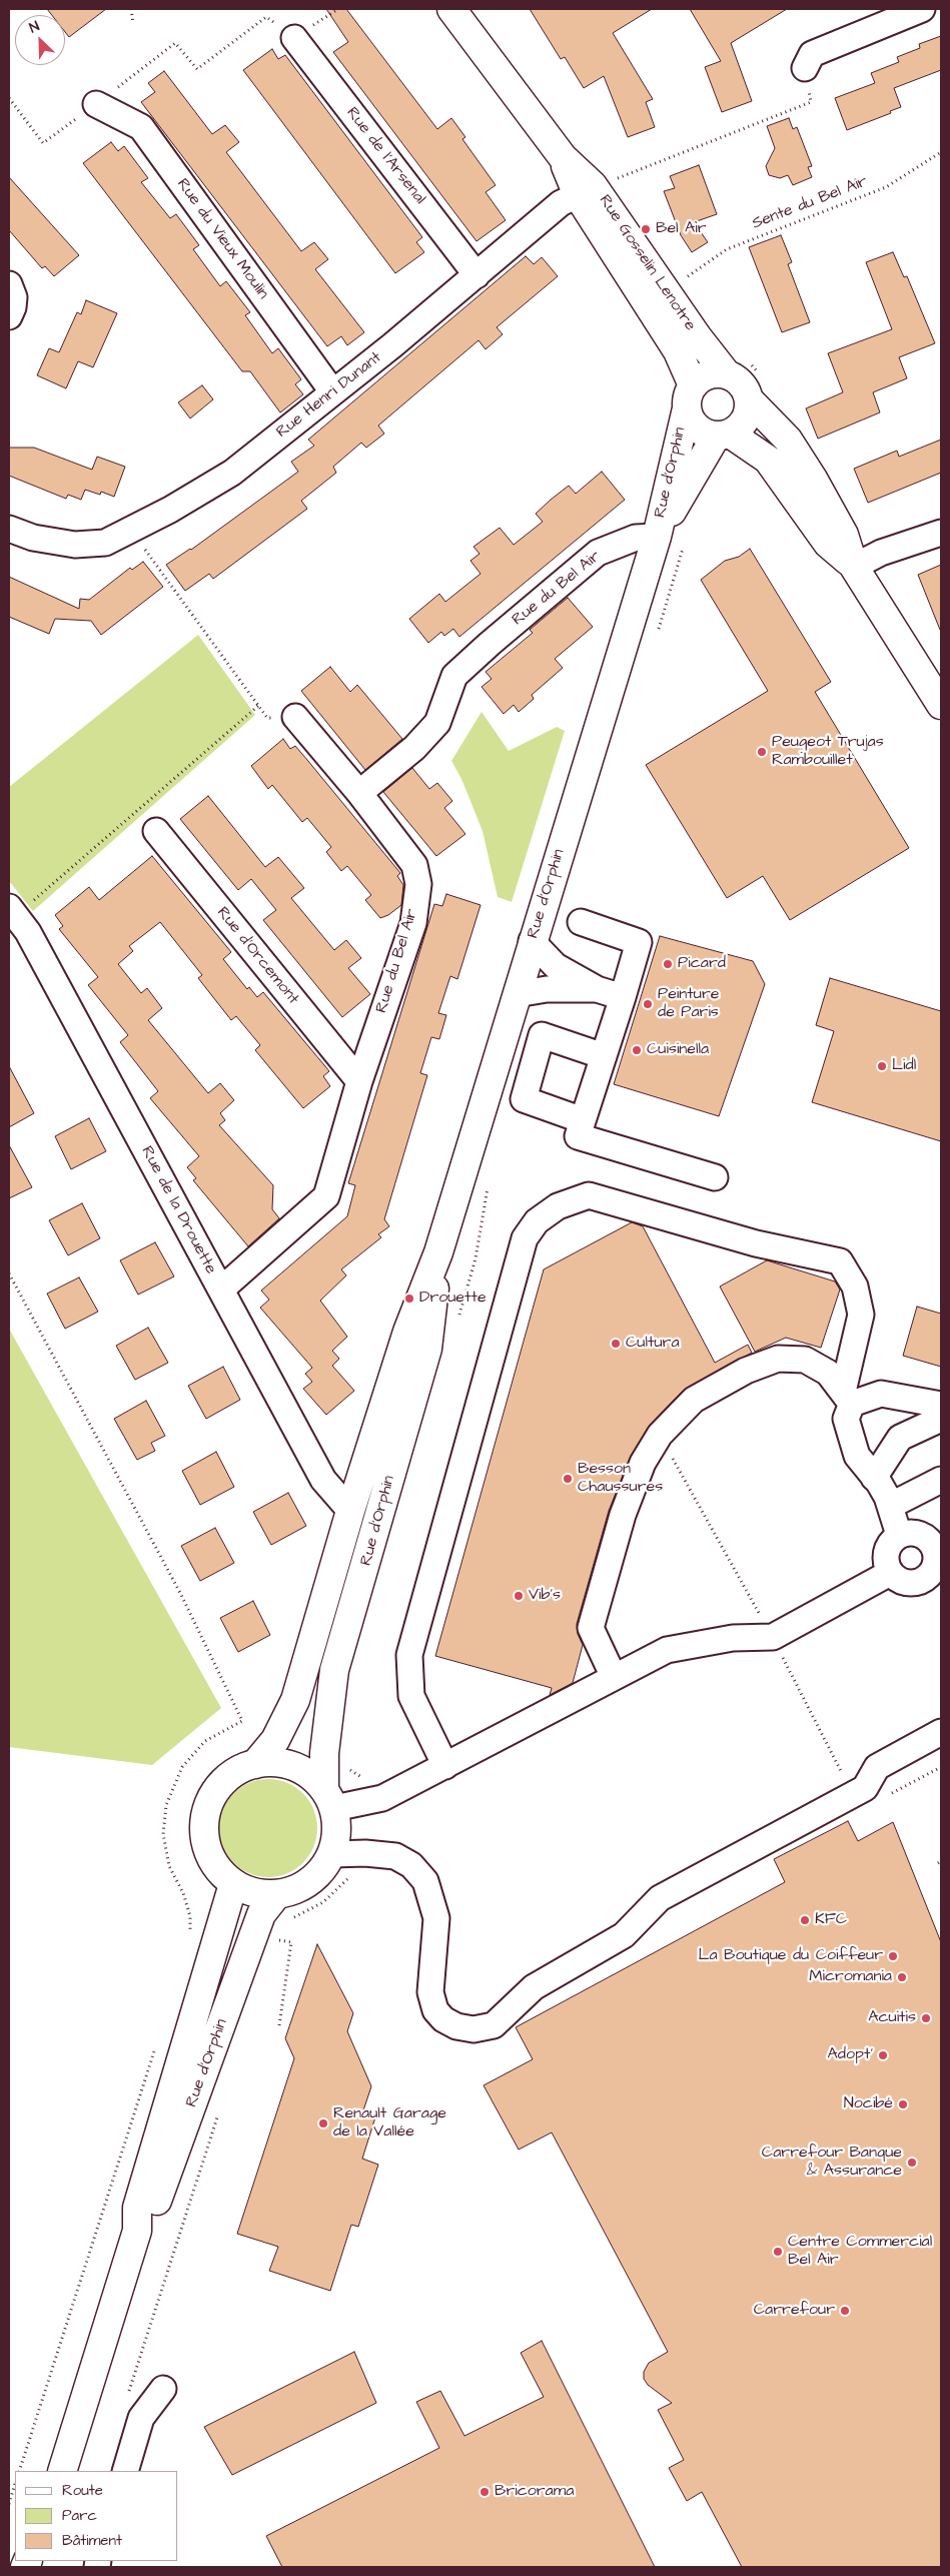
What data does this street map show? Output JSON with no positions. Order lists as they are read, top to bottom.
{
  "streets": {
    "main road": ["Rue Gosselin Lenotre", "Rue d'Orphin"],
    "street": [
      "Rue de l'Arsenal",
      "Rue du Vieux Moulin",
      "Rue Henri Dunant",
      "Rue du Bel Air",
      "Rue d'Orcemont",
      "Rue de la Drouette"
    ],
    "path": ["Sente du Bel Air"]
  },
  "crossings": [
    ["Rue de l'Arsenal", "Rue Henri Dunant"],
    ["Rue du Vieux Moulin", "Rue Henri Dunant"],
    ["Rue Gosselin Lenotre", "Rue Henri Dunant"],
    ["Rue Gosselin Lenotre", "Rue d'Orphin"],
    ["Rue d'Orphin", "Rue du Bel Air"],
    ["Rue d'Orphin", "Rue de la Drouette"],
    ["Rue du Bel Air", "Rue d'Orcemont"],
    ["Rue du Bel Air", "Rue de la Drouette"]
  ],
  "places": [
    "Bel Air",
    "Peugeot Trujas Rambouillet",
    "Picard",
    "Peinture de Paris",
    "Cuisinella",
    "Lidl",
    "Drouette",
    "Cultura",
    "Besson Chaussures",
    "Vib's",
    "KFC",
    "La Boutique du Coiffeur",
    "Micromania",
    "Acuitis",
    "Adopt'",
    "Nocibé",
    "Renault Garage de la Vallée",
    "Carrefour Banque & Assurance",
    "Centre Commercial Bel Air",
    "Carrefour",
    "Bricorama"
  ],
  "legend": ["Route", "Parc", "Bâtiment"],
  "north": "top left"
}
